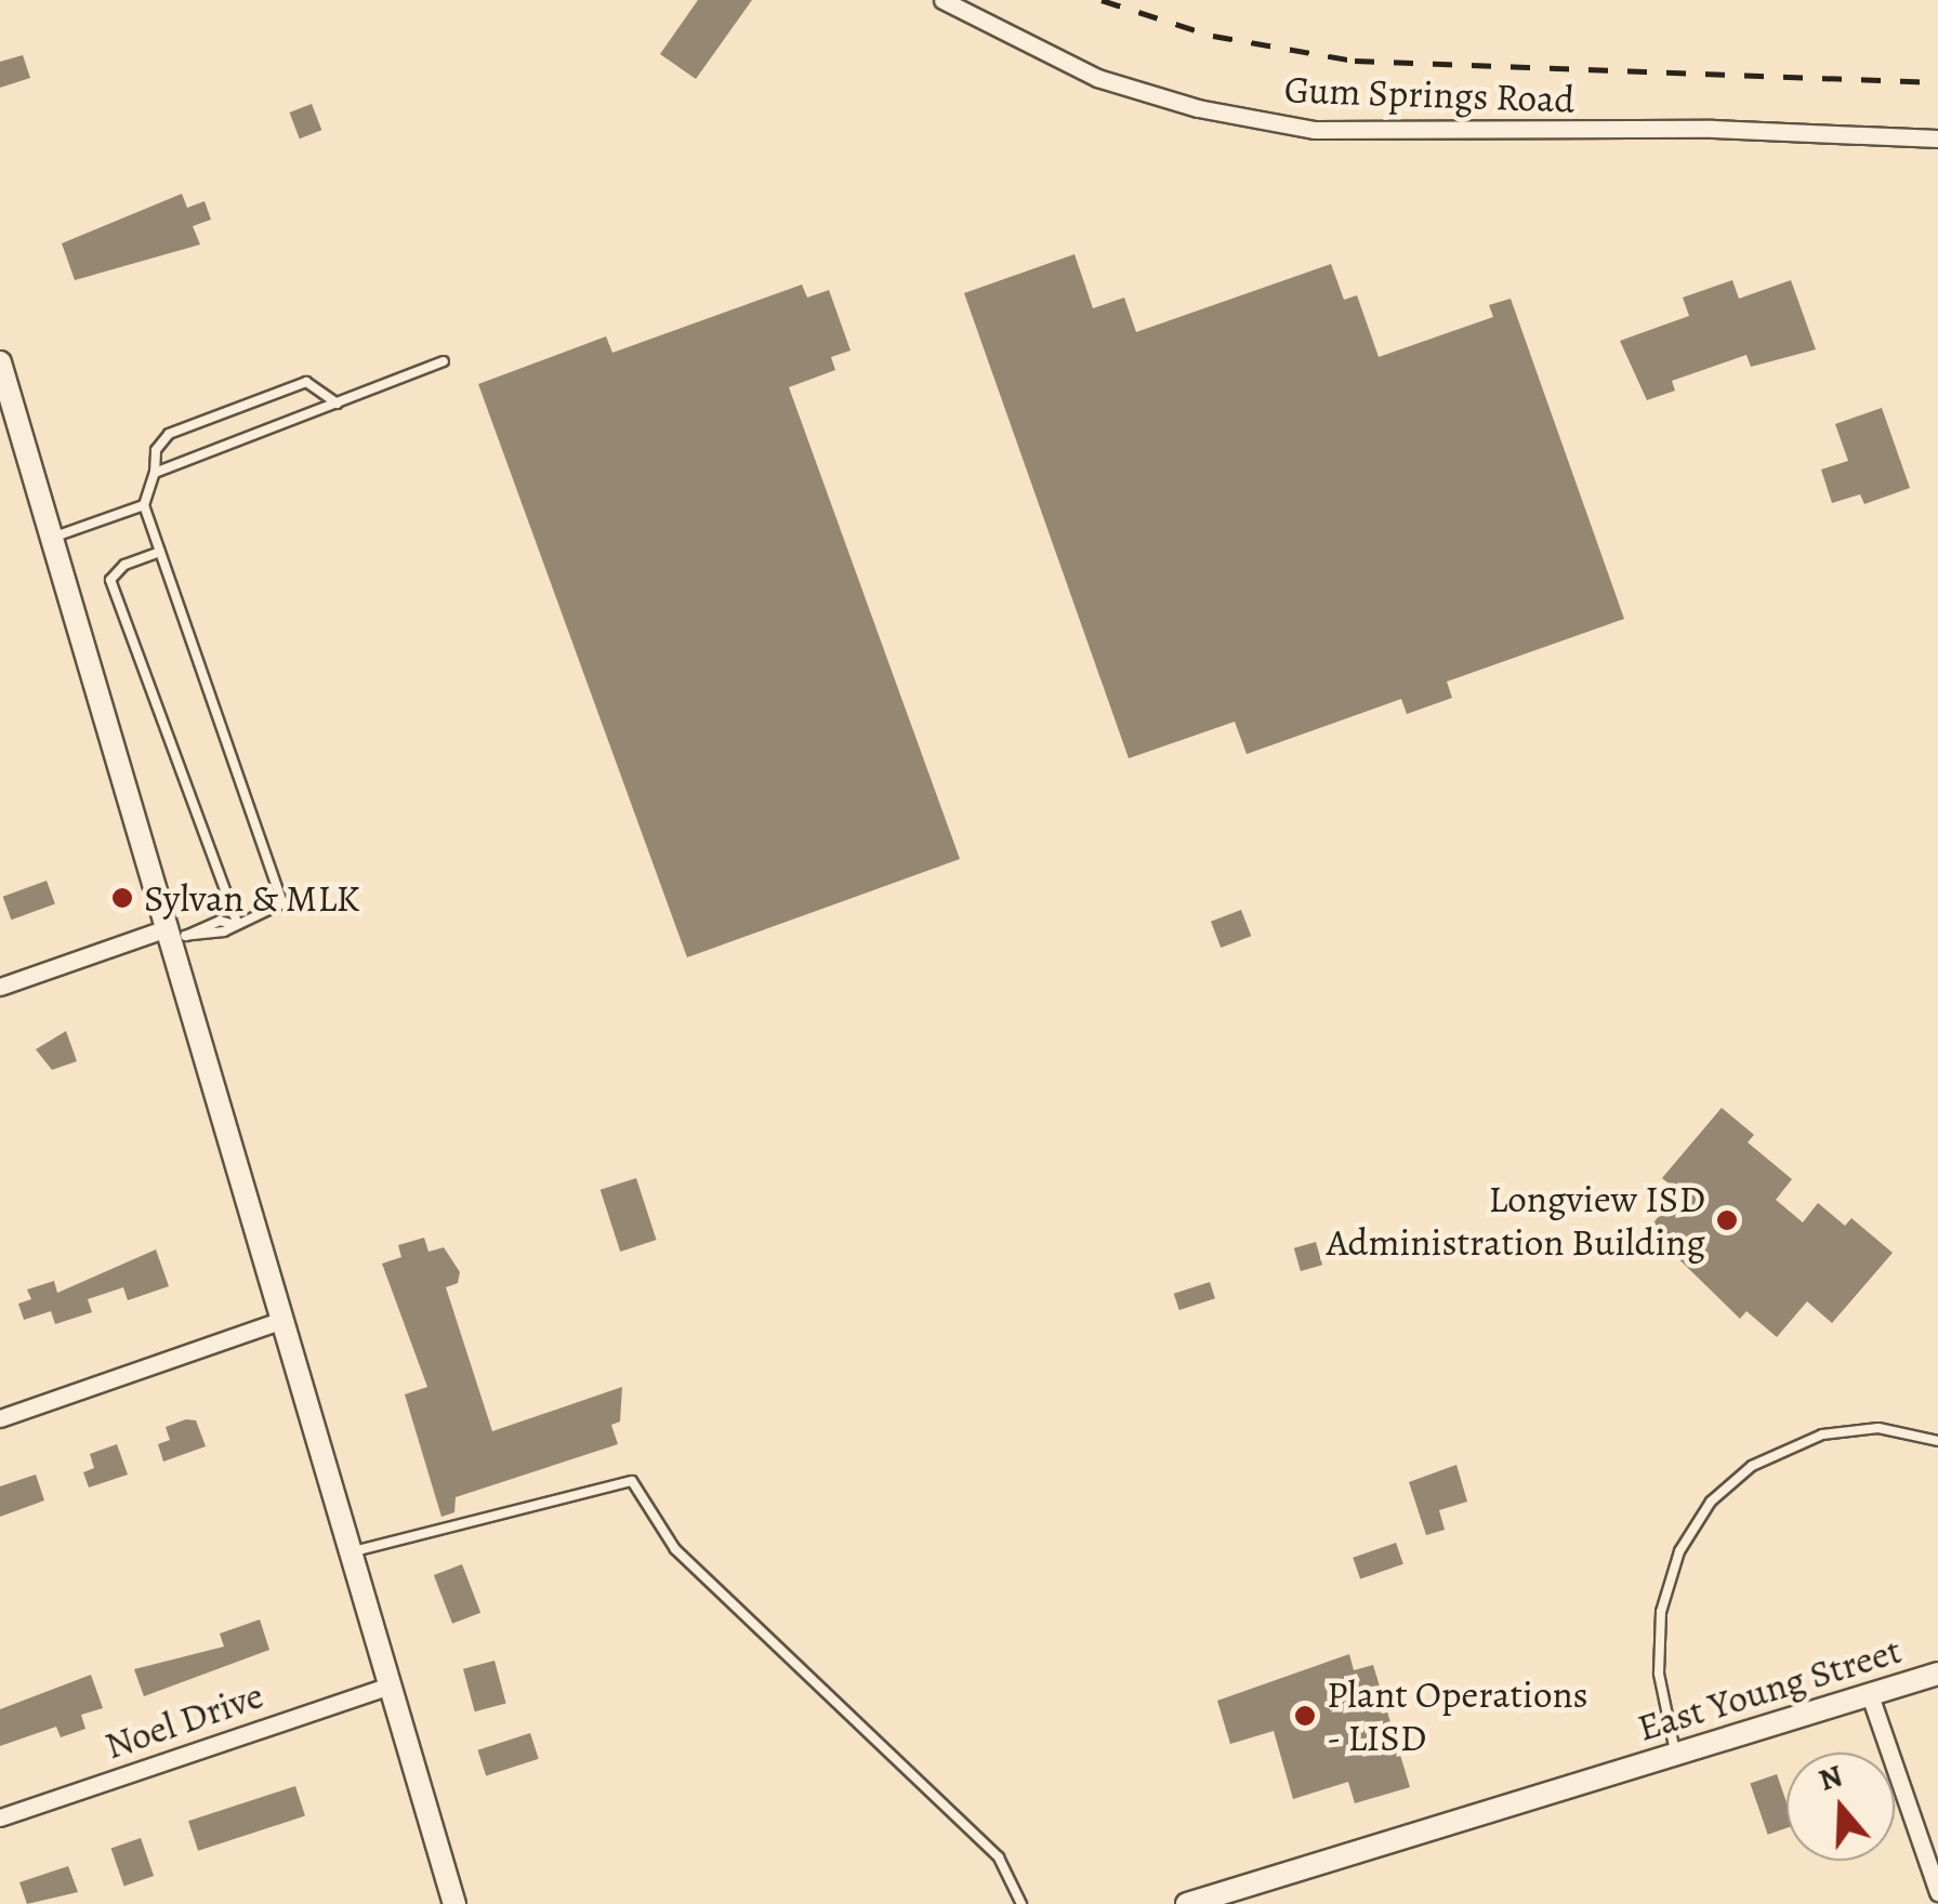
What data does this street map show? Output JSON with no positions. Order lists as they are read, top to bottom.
{
  "streets": {
    "street": ["Gum Springs Road", "East Young Street", "Noel Drive"]
  },
  "places": ["Sylvan & MLK", "Longview ISD Administration Building", "Plant Operations - LISD"],
  "north": "top"
}
